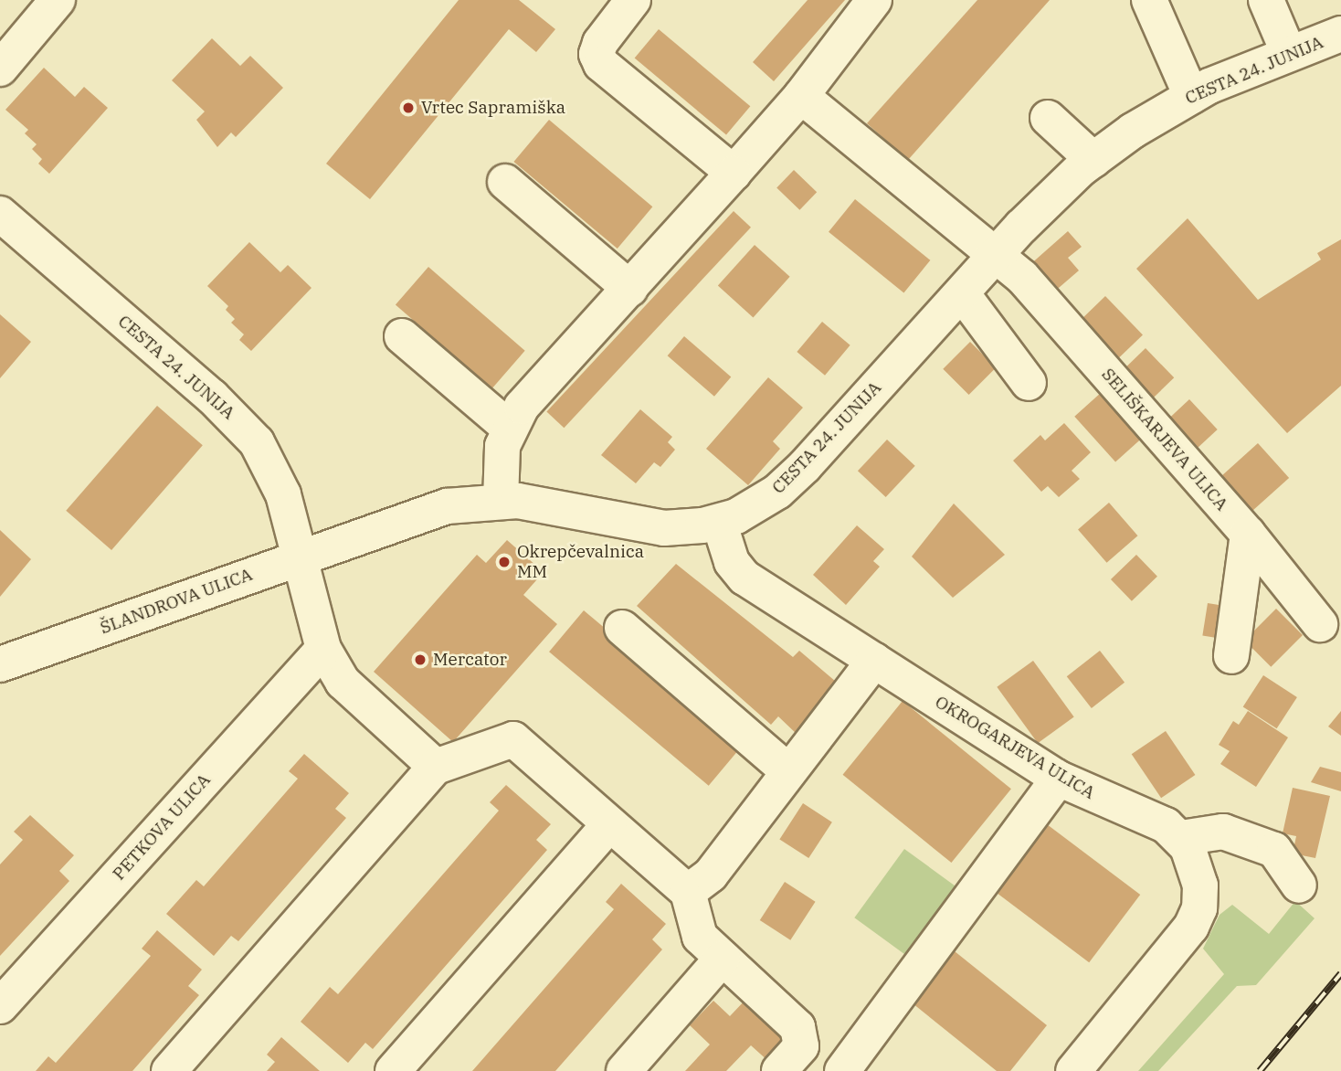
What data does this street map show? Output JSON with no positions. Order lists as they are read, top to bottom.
{
  "streets": {
    "street": [
      "CESTA 24. JUNIJA",
      "SELIŠKARJEVA ULICA",
      "ŠLANDROVA ULICA",
      "OKROGARJEVA ULICA",
      "PETKOVA ULICA"
    ]
  },
  "crossings": [
    ["CESTA 24. JUNIJA", "SELIŠKARJEVA ULICA"],
    ["CESTA 24. JUNIJA", "ŠLANDROVA ULICA"],
    ["CESTA 24. JUNIJA", "OKROGARJEVA ULICA"]
  ],
  "places": ["Vrtec Sapramiška", "Okrepčevalnica MM", "Mercator"]
}
